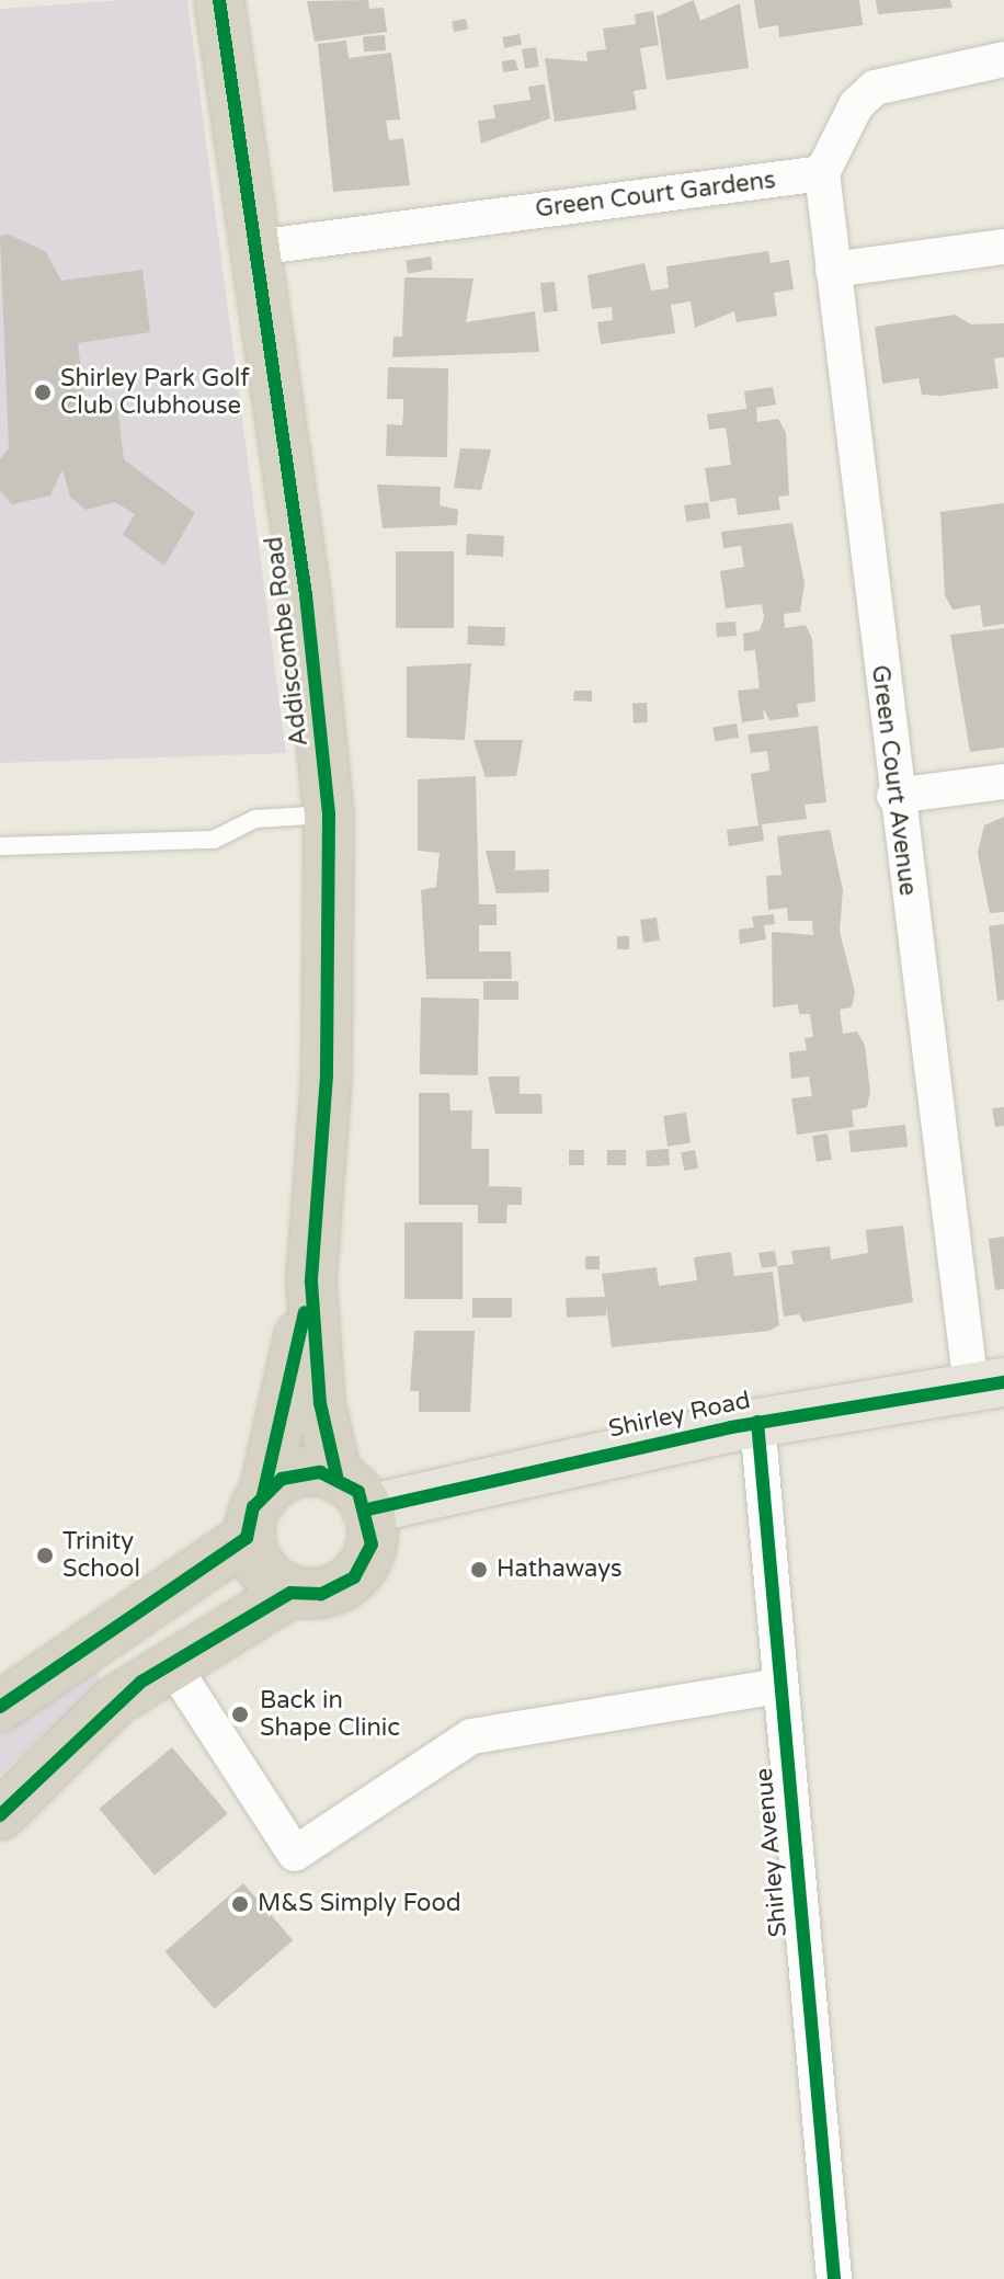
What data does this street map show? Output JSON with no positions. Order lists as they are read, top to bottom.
{
  "streets": {
    "highway": ["Addiscombe Road"],
    "main road": ["Shirley Road"],
    "street": ["Green Court Gardens", "Green Court Avenue", "Shirley Avenue"]
  },
  "crossings": [
    ["Green Court Gardens", "Addiscombe Road"],
    ["Green Court Gardens", "Green Court Avenue"],
    ["Addiscombe Road", "Shirley Road"],
    ["Green Court Avenue", "Shirley Road"],
    ["Shirley Road", "Shirley Avenue"]
  ],
  "places": [
    "Shirley Park Golf Club Clubhouse",
    "Trinity School",
    "Hathaways",
    "Back in Shape Clinic",
    "M&S Simply Food"
  ]
}
